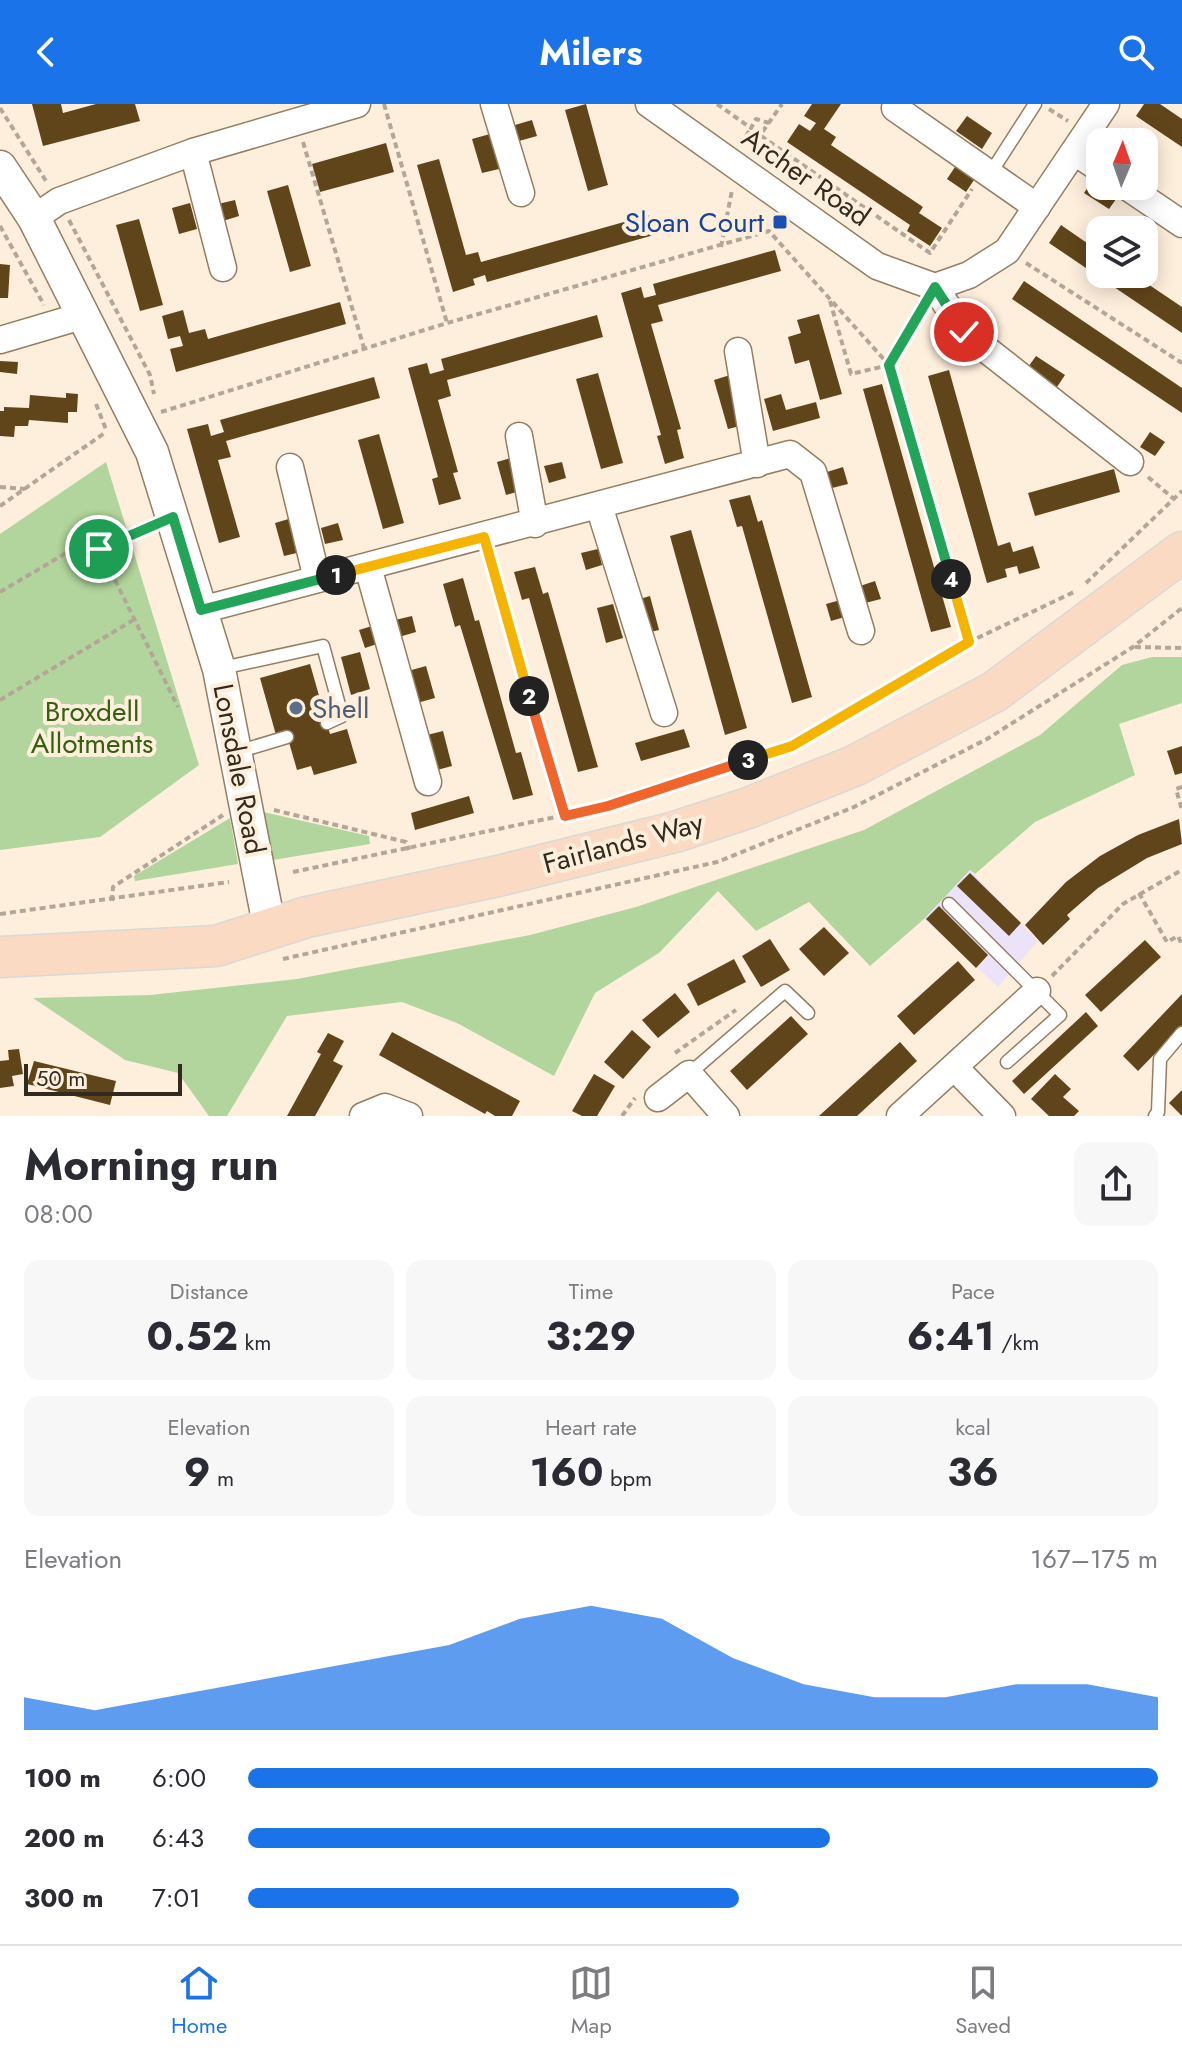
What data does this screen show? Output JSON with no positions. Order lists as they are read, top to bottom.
{
  "streets": {
    "main road": ["Fairlands Way"],
    "street": ["Archer Road", "Lonsdale Road"]
  },
  "crossings": [
    ["Lonsdale Road", "Fairlands Way"]
  ],
  "parks": ["Broxdell Allotments"],
  "places": {
    "transit": ["Sloan Court"],
    "other": ["Shell"]
  },
  "scale_bar": "50 m",
  "north": "top",
  "page": {
    "header": "Milers",
    "pins": [
      "1",
      "4",
      "2",
      "3"
    ],
    "scale": "50 m",
    "heading": ["Morning run", "08:00"],
    "stats": [
      ["Distance", "0.52 km"],
      ["Time", "3:29"],
      ["Pace", "6:41 /km"],
      ["Elevation", "9 m"],
      ["Heart rate", "160 bpm"],
      ["kcal", "36"]
    ],
    "chart": ["Elevation", "167–175 m"],
    "list": [
      {
        "name": "100 m",
        "note": "6:00"
      },
      {
        "name": "200 m",
        "note": "6:43"
      },
      {
        "name": "300 m",
        "note": "7:01"
      }
    ],
    "tabs": ["Home", "Map", "Saved"]
  }
}
